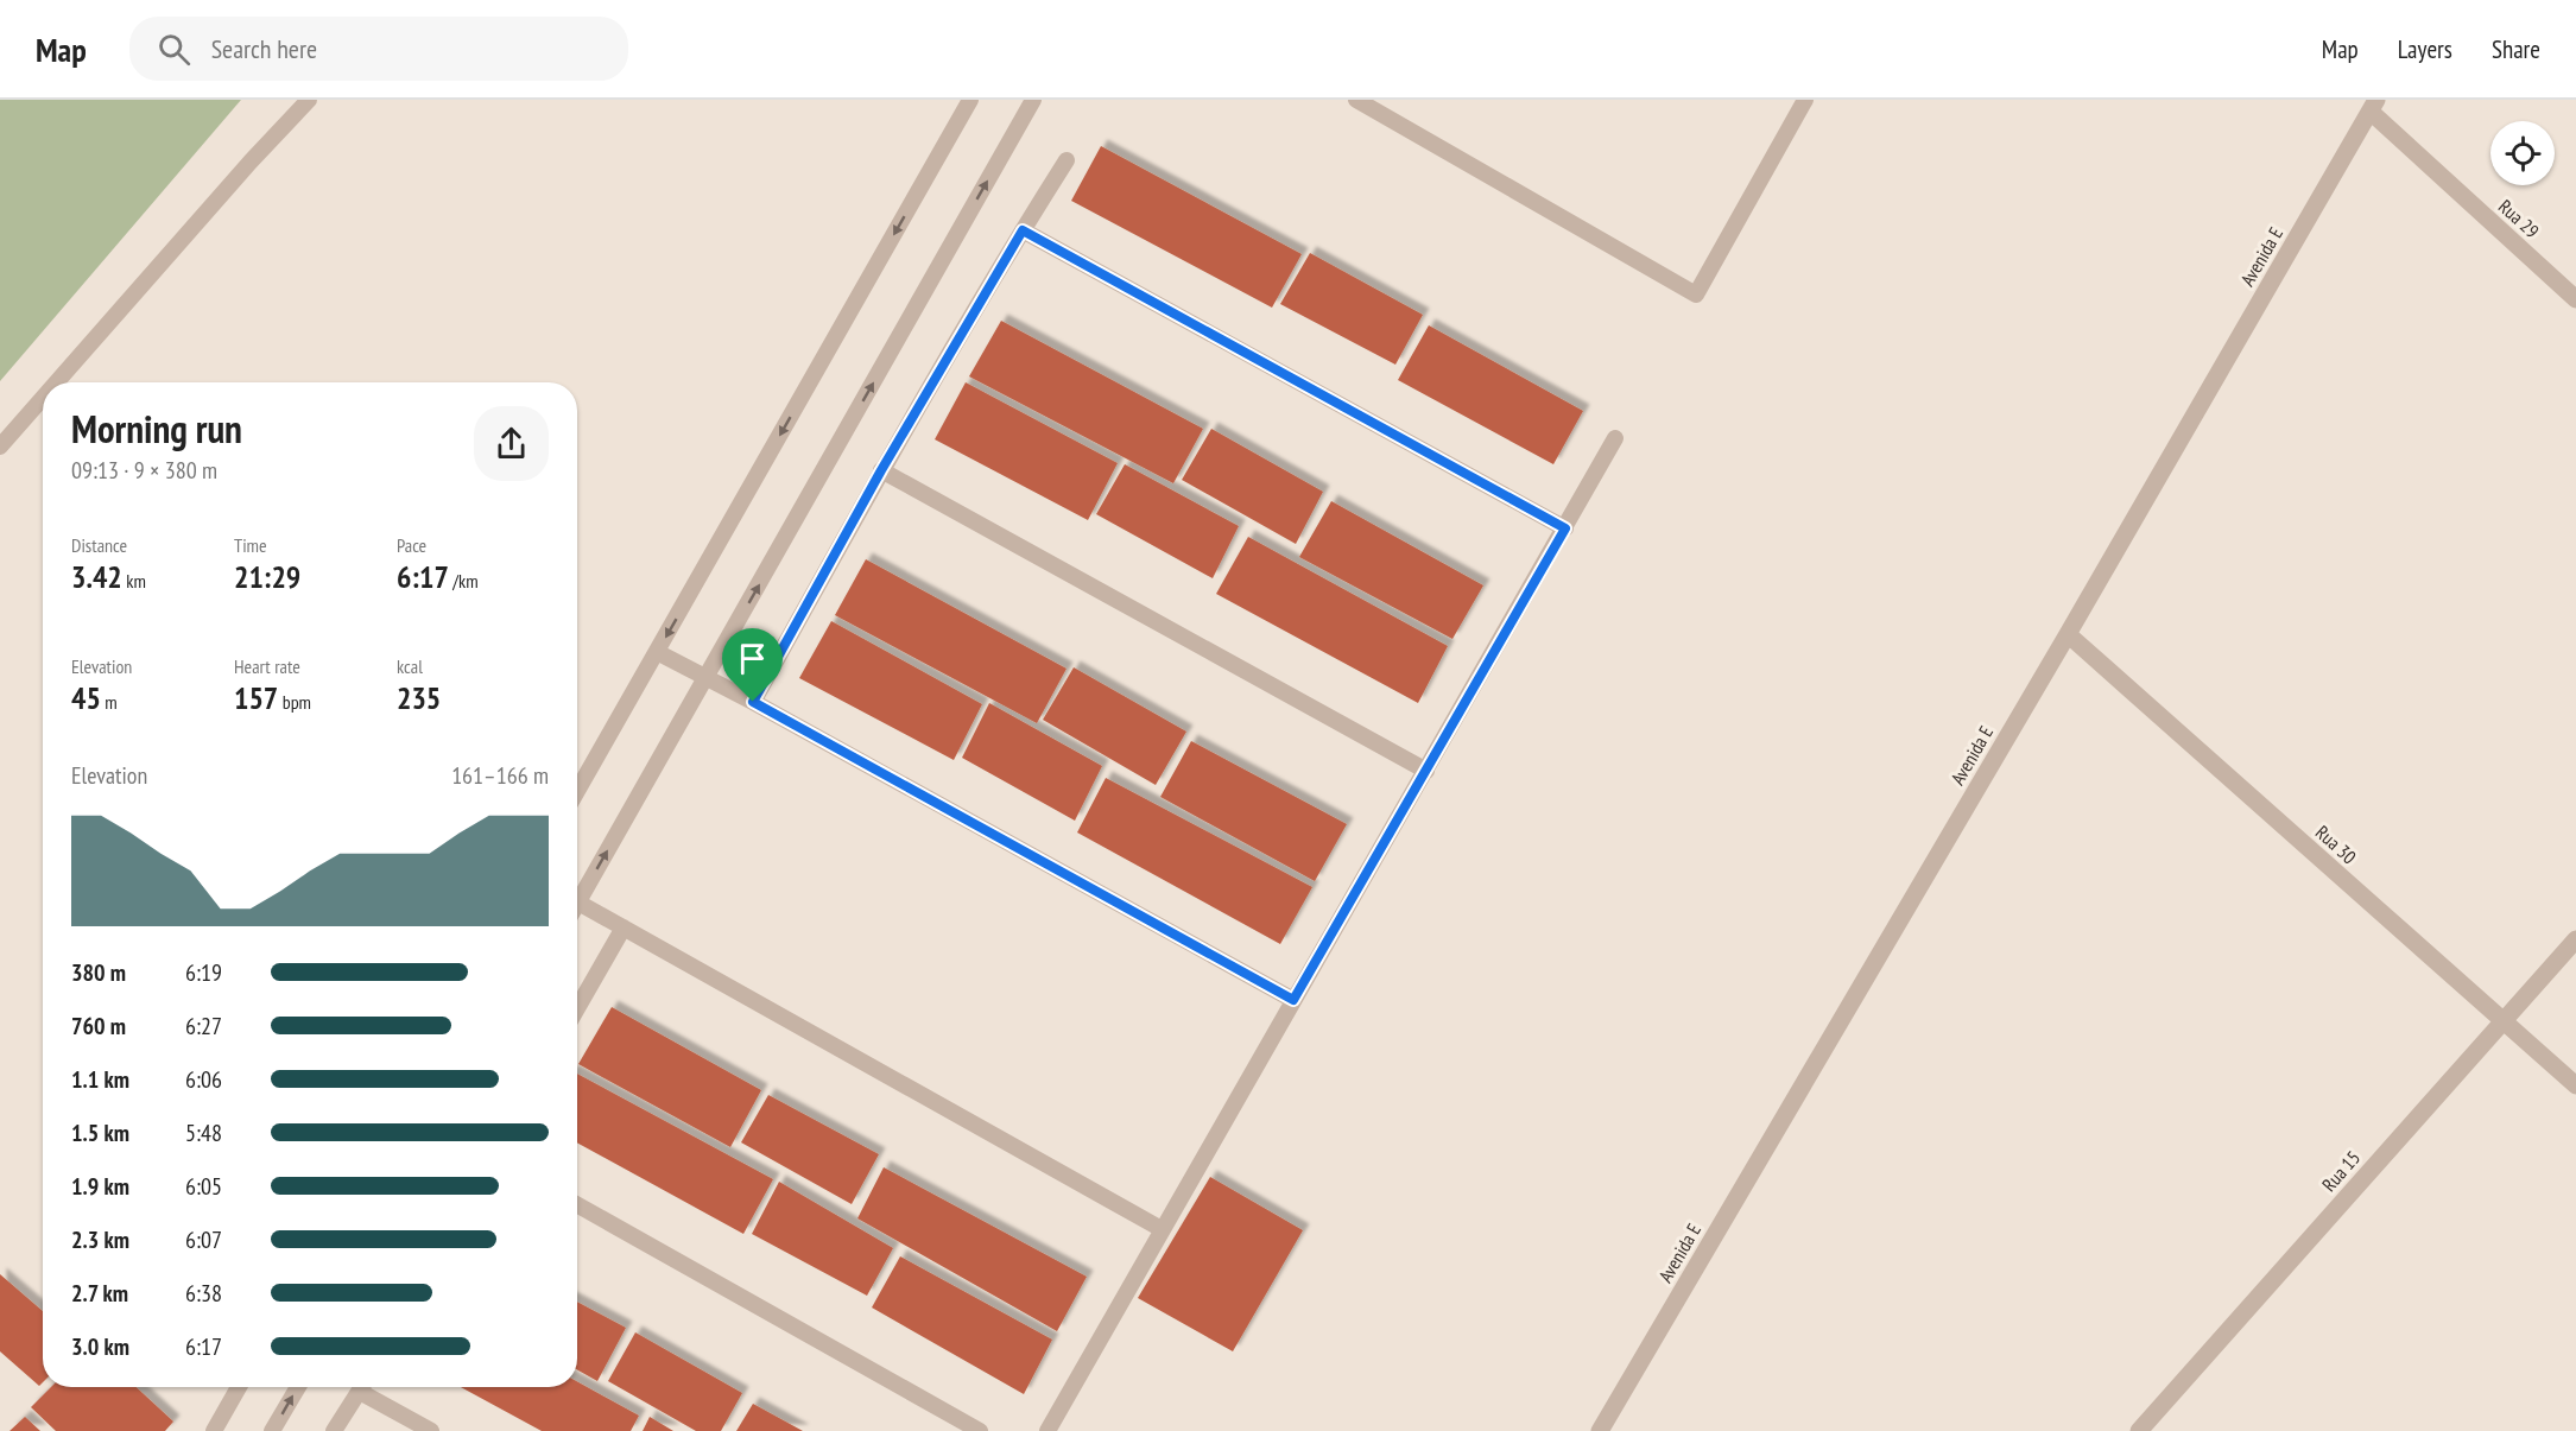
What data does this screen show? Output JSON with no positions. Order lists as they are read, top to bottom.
{
  "streets": {
    "street": [
      "Rua 29",
      "Avenida E",
      "Rua 30",
      "Rua 15"
    ]
  },
  "crossings": [
    ["Rua 29", "Avenida E"],
    ["Avenida E", "Rua 30"],
    ["Rua 30", "Rua 15"]
  ],
  "page": {
    "header": "Map",
    "search": "Search here",
    "nav": ["Map", "Layers", "Share"],
    "heading": ["Morning run", "09:13 · 9 × 380 m"],
    "stats": [
      ["Distance", "3.42 km"],
      ["Time", "21:29"],
      ["Pace", "6:17 /km"],
      ["Elevation", "45 m"],
      ["Heart rate", "157 bpm"],
      ["kcal", "235"]
    ],
    "chart": ["Elevation", "161–166 m"],
    "list": [
      {
        "name": "380 m",
        "note": "6:19"
      },
      {
        "name": "760 m",
        "note": "6:27"
      },
      {
        "name": "1.1 km",
        "note": "6:06"
      },
      {
        "name": "1.5 km",
        "note": "5:48"
      },
      {
        "name": "1.9 km",
        "note": "6:05"
      },
      {
        "name": "2.3 km",
        "note": "6:07"
      },
      {
        "name": "2.7 km",
        "note": "6:38"
      },
      {
        "name": "3.0 km",
        "note": "6:17"
      }
    ]
  }
}
